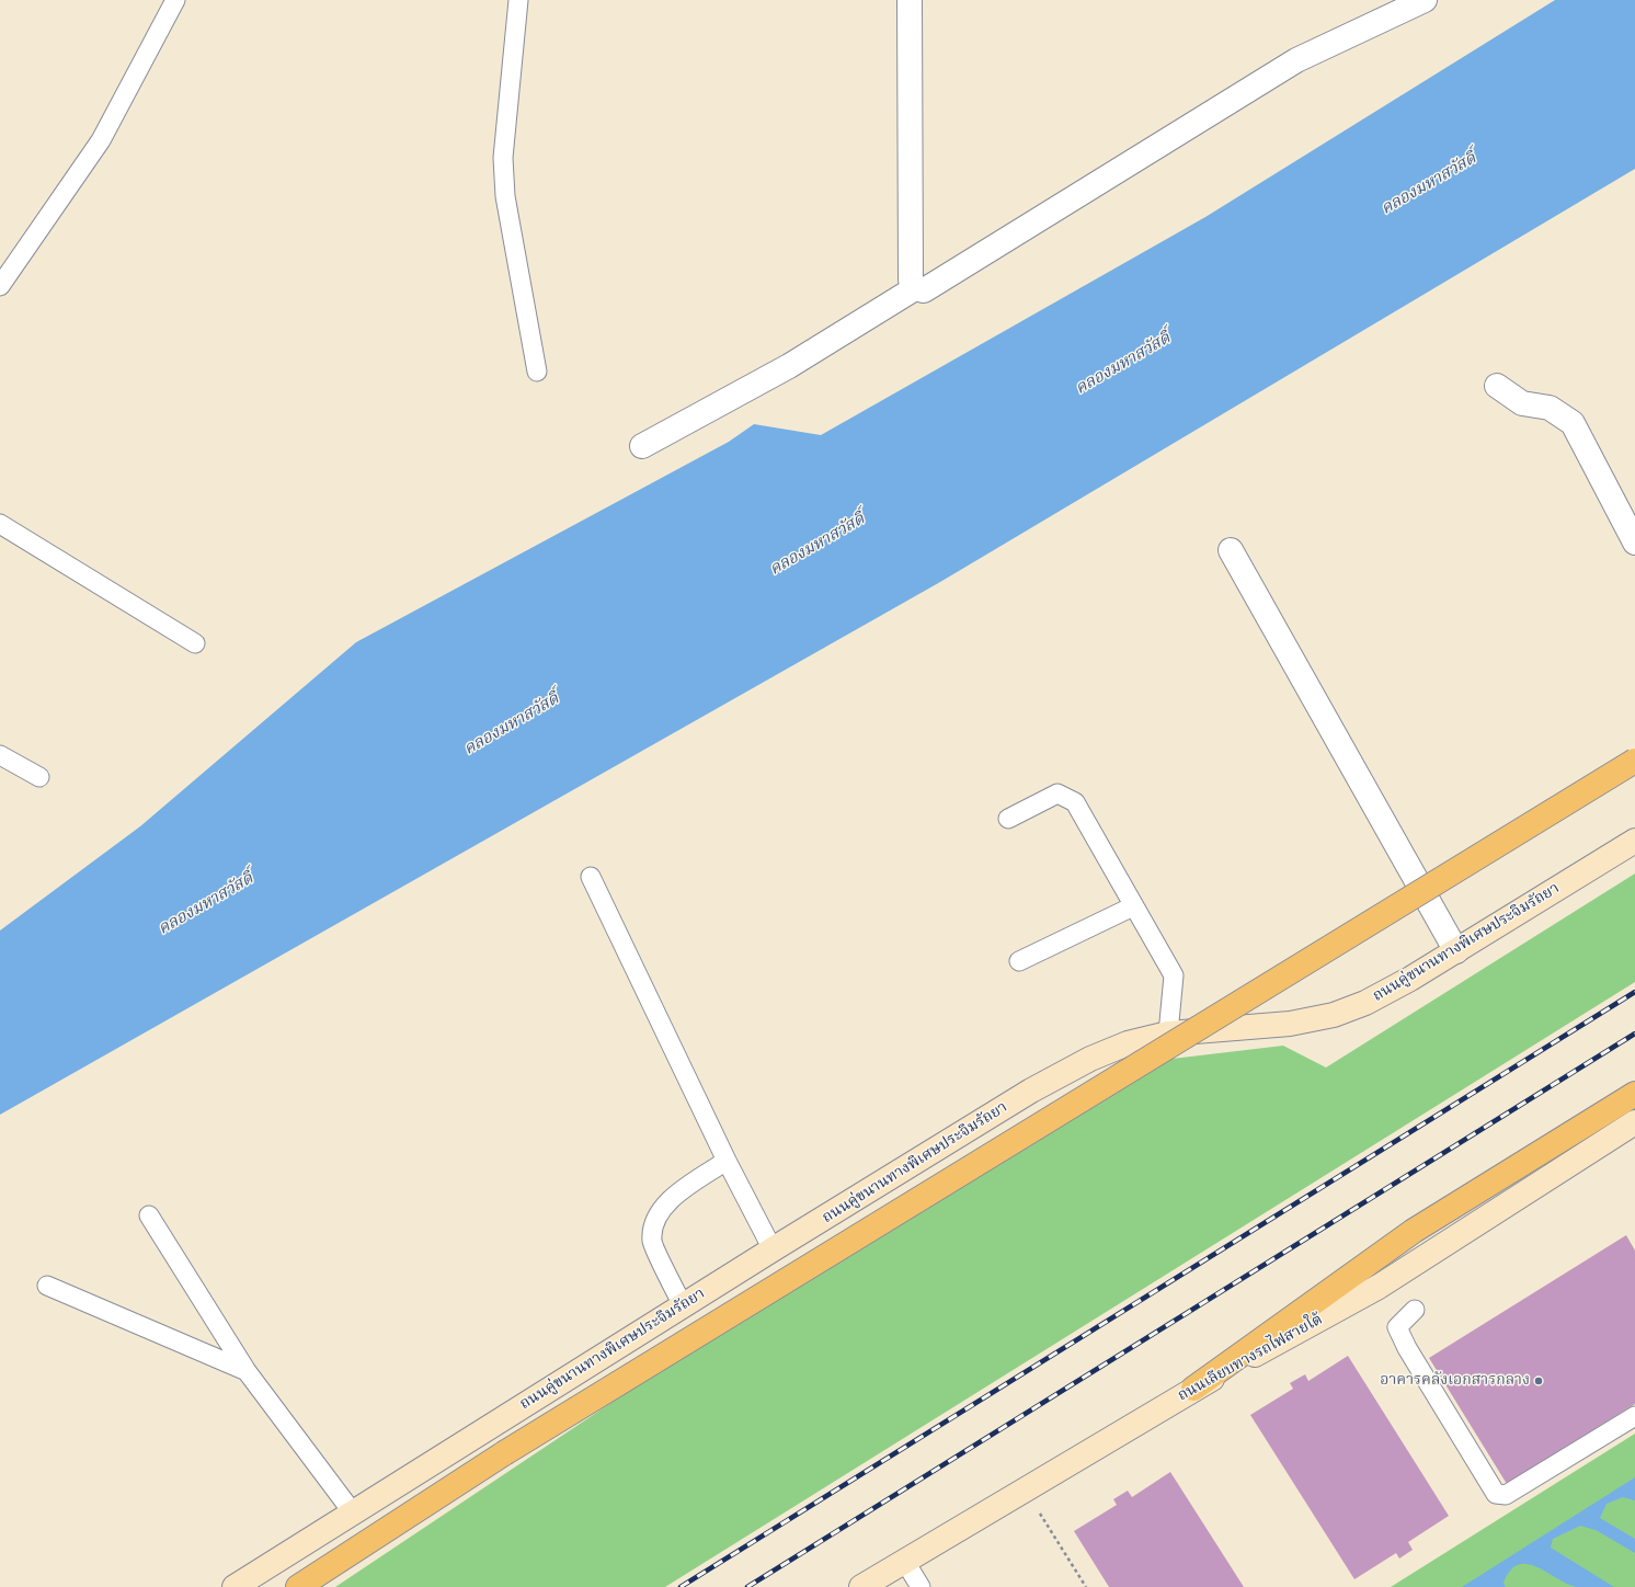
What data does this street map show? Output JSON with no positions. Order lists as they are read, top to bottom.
{
  "streets": {
    "main road": ["ถนนคู่ขนานทางพิเศษประจิมรัถยา", "ถนนเลียบทางรถไฟสายใต้"]
  },
  "water": ["คลองมหาสวัสดิ์"],
  "places": ["อาคารคลังเอกสารกลาง"]
}
